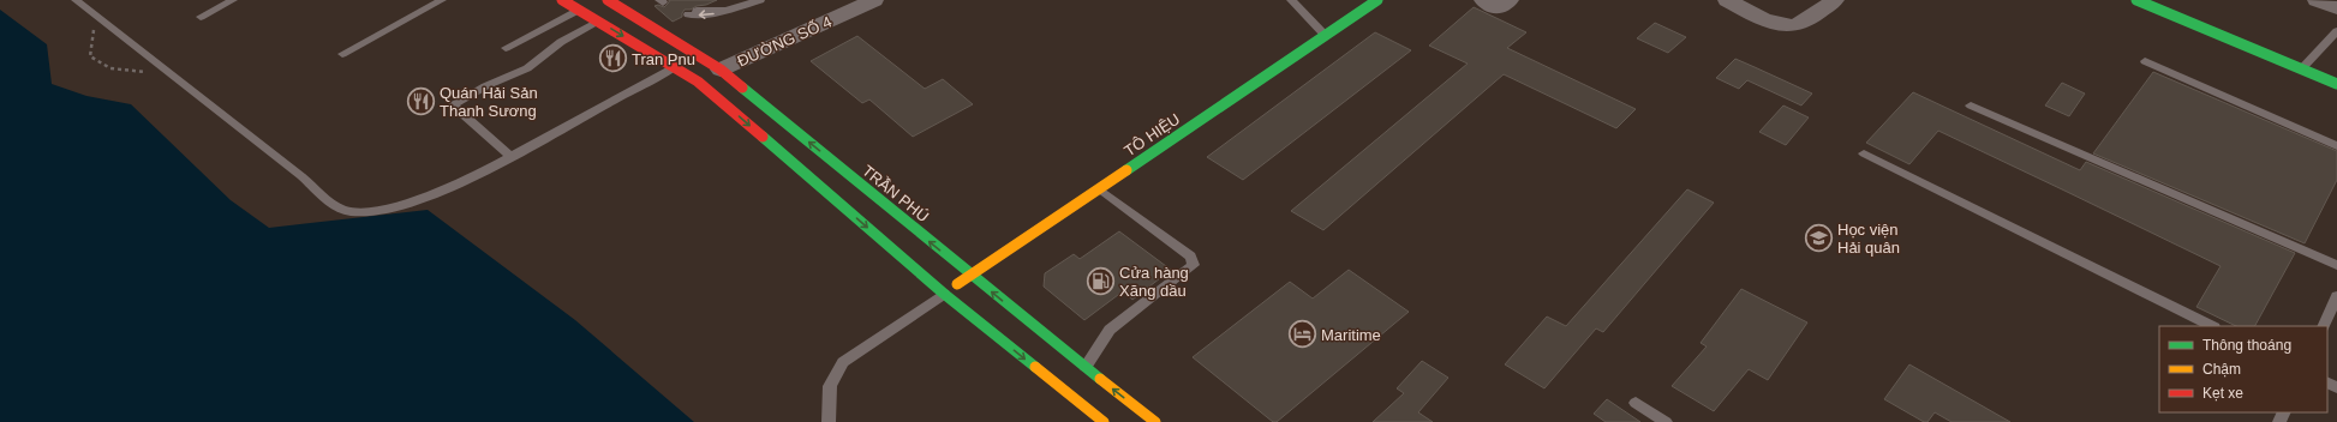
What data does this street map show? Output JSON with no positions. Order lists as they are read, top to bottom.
{
  "streets": {
    "main road": ["TÔ HIỆU", "TRẦN PHÚ"],
    "street": ["ĐƯỜNG SỐ 4"]
  },
  "crossings": [
    ["ĐƯỜNG SỐ 4", "TRẦN PHÚ"],
    ["TÔ HIỆU", "TRẦN PHÚ"]
  ],
  "places": {
    "restaurant": ["Tran Pnu", "Quán Hải Sản Thanh Sương"],
    "school or university": ["Học viện Hải quân"],
    "fuel station": ["Cửa hàng Xăng dầu"],
    "hotel": ["Maritime"]
  },
  "legend": ["Thông thoáng", "Chậm", "Kẹt xe"]
}
